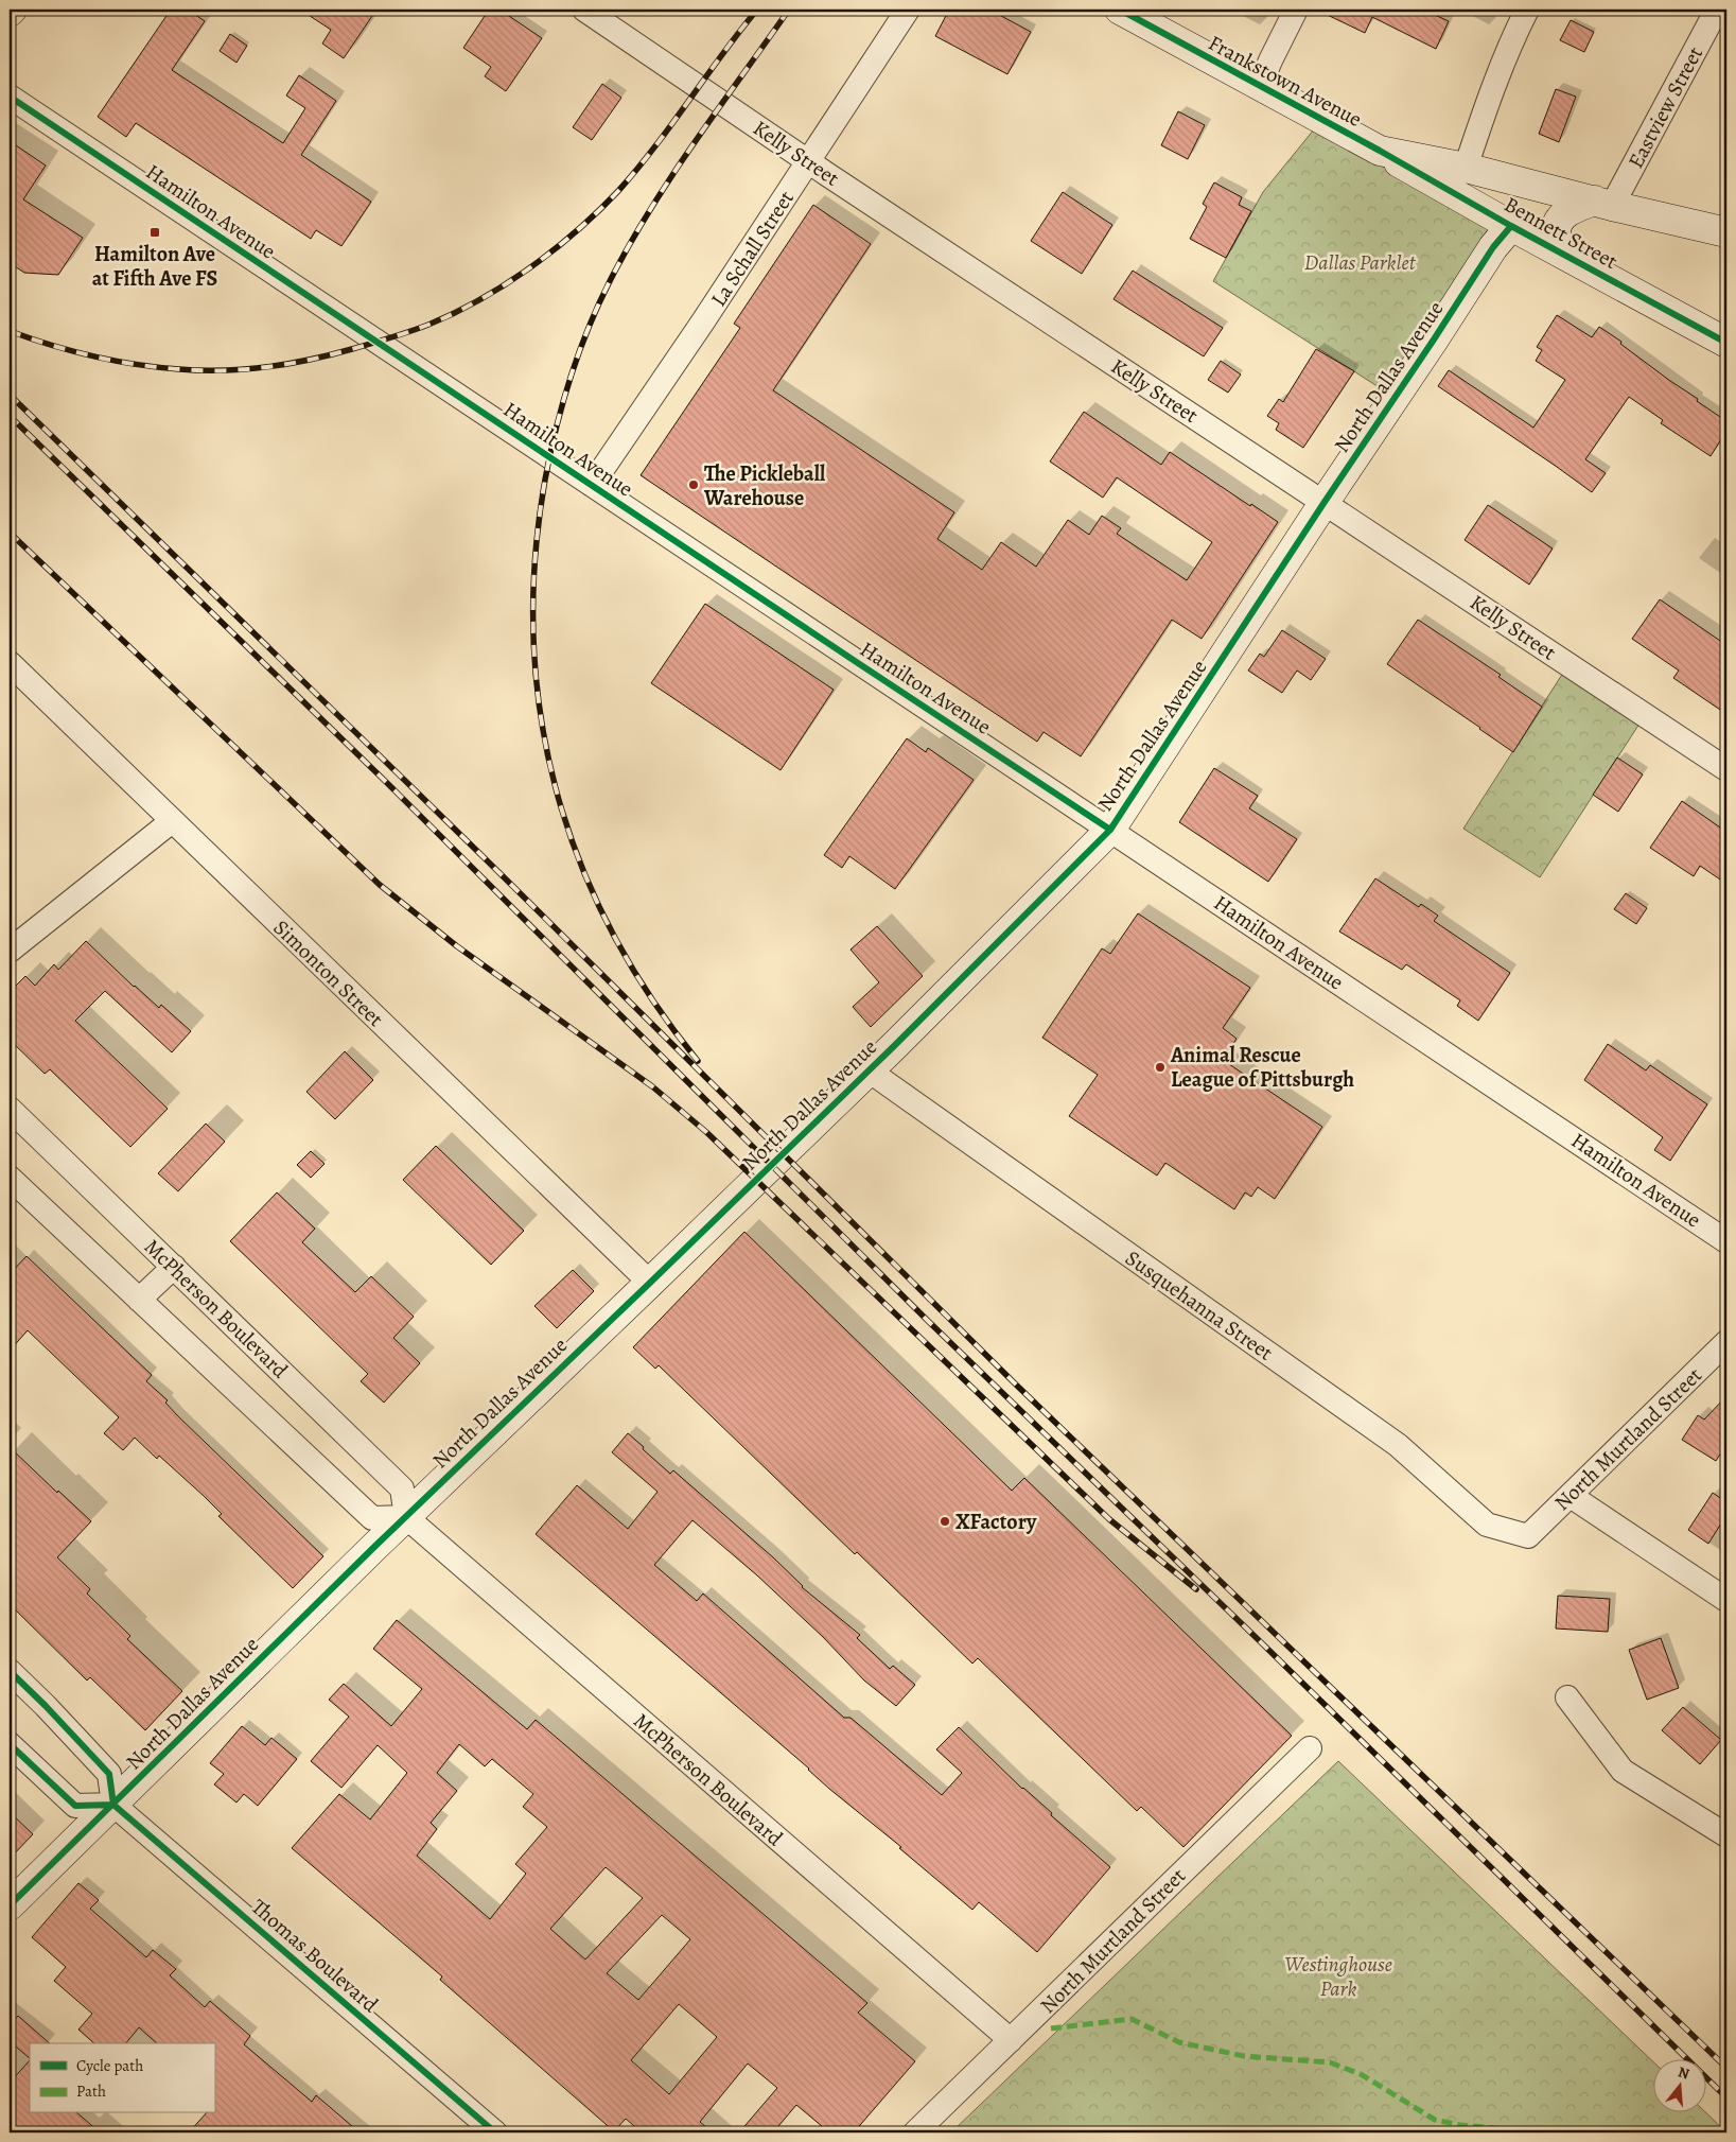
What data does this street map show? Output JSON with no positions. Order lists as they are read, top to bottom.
{
  "streets": {
    "main road": ["Frankstown Avenue", "Bennett Street", "North Dallas Avenue"],
    "street": [
      "Eastview Street",
      "Kelly Street",
      "Hamilton Avenue",
      "La Schall Street",
      "Simonton Street",
      "Susquehanna Street",
      "McPherson Boulevard",
      "North Murtland Street",
      "Thomas Boulevard"
    ]
  },
  "crossings": [
    ["Frankstown Avenue", "Eastview Street"],
    ["Frankstown Avenue", "Bennett Street"],
    ["Kelly Street", "La Schall Street"],
    ["Kelly Street", "North Dallas Avenue"],
    ["Hamilton Avenue", "La Schall Street"],
    ["Hamilton Avenue", "North Dallas Avenue"],
    ["Bennett Street", "North Dallas Avenue"],
    ["North Dallas Avenue", "Simonton Street"],
    ["North Dallas Avenue", "Susquehanna Street"],
    ["North Dallas Avenue", "McPherson Boulevard"],
    ["North Dallas Avenue", "Thomas Boulevard"],
    ["Susquehanna Street", "North Murtland Street"],
    ["McPherson Boulevard", "North Murtland Street"]
  ],
  "parks": ["Dallas Parklet", "Westinghouse Park"],
  "places": {
    "transit": ["Hamilton Ave at Fifth Ave FS"],
    "other": ["The Pickleball Warehouse", "Animal Rescue League of Pittsburgh", "XFactory"]
  },
  "legend": ["Cycle path", "Path"],
  "north": "top"
}
